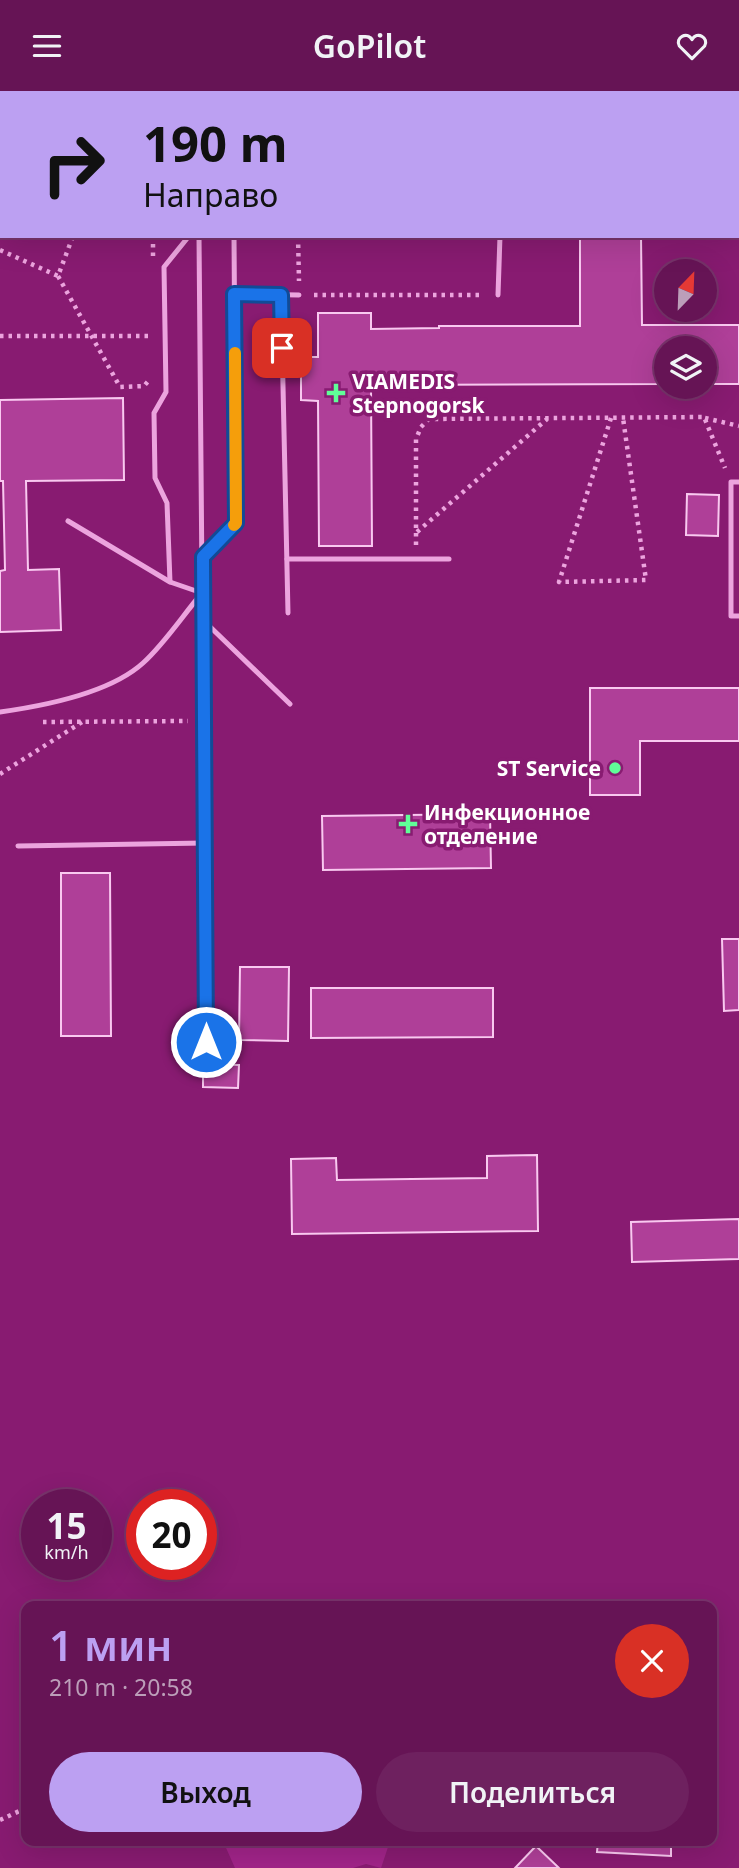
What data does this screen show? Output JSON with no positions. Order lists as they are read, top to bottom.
{
  "places": {
    "health": ["VIAMEDIS Stepnogorsk", "Инфекционное отделение"],
    "other": ["ST Service"]
  },
  "north": "top right",
  "page": {
    "header": "GoPilot",
    "turn": ["190 m", "Направо"],
    "speed": "15 km/h",
    "limit": "20",
    "heading": ["1 мин", "210 m · 20:58"],
    "buttons": ["Выход", "Поделиться"]
  }
}
